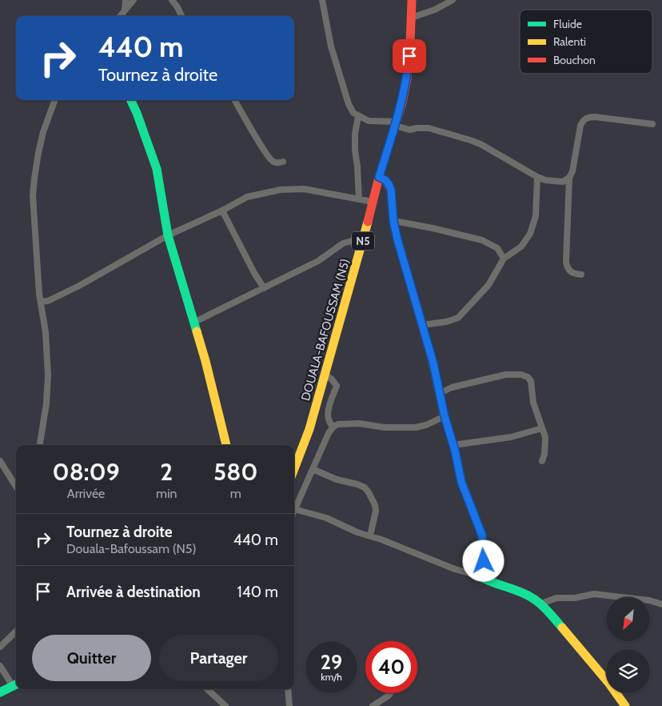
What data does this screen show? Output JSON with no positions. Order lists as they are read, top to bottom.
{
  "streets": {
    "main road": ["N5", "DOUALA-BAFOUSSAM (N5)"]
  },
  "legend": ["Fluide", "Ralenti", "Bouchon"],
  "north": "bottom left",
  "page": {
    "turn": ["440 m", "Tournez à droite"],
    "eta": [
      "08:09",
      "Arrivée",
      "2",
      "min",
      "580",
      "m"
    ],
    "list": [
      {
        "name": "Tournez à droite",
        "note": "Douala-Bafoussam (N5)",
        "value": "440 m"
      },
      {
        "name": "Arrivée à destination",
        "value": "140 m"
      }
    ],
    "buttons": ["Quitter", "Partager"],
    "speed": "29 km/h",
    "limit": "40"
  }
}
